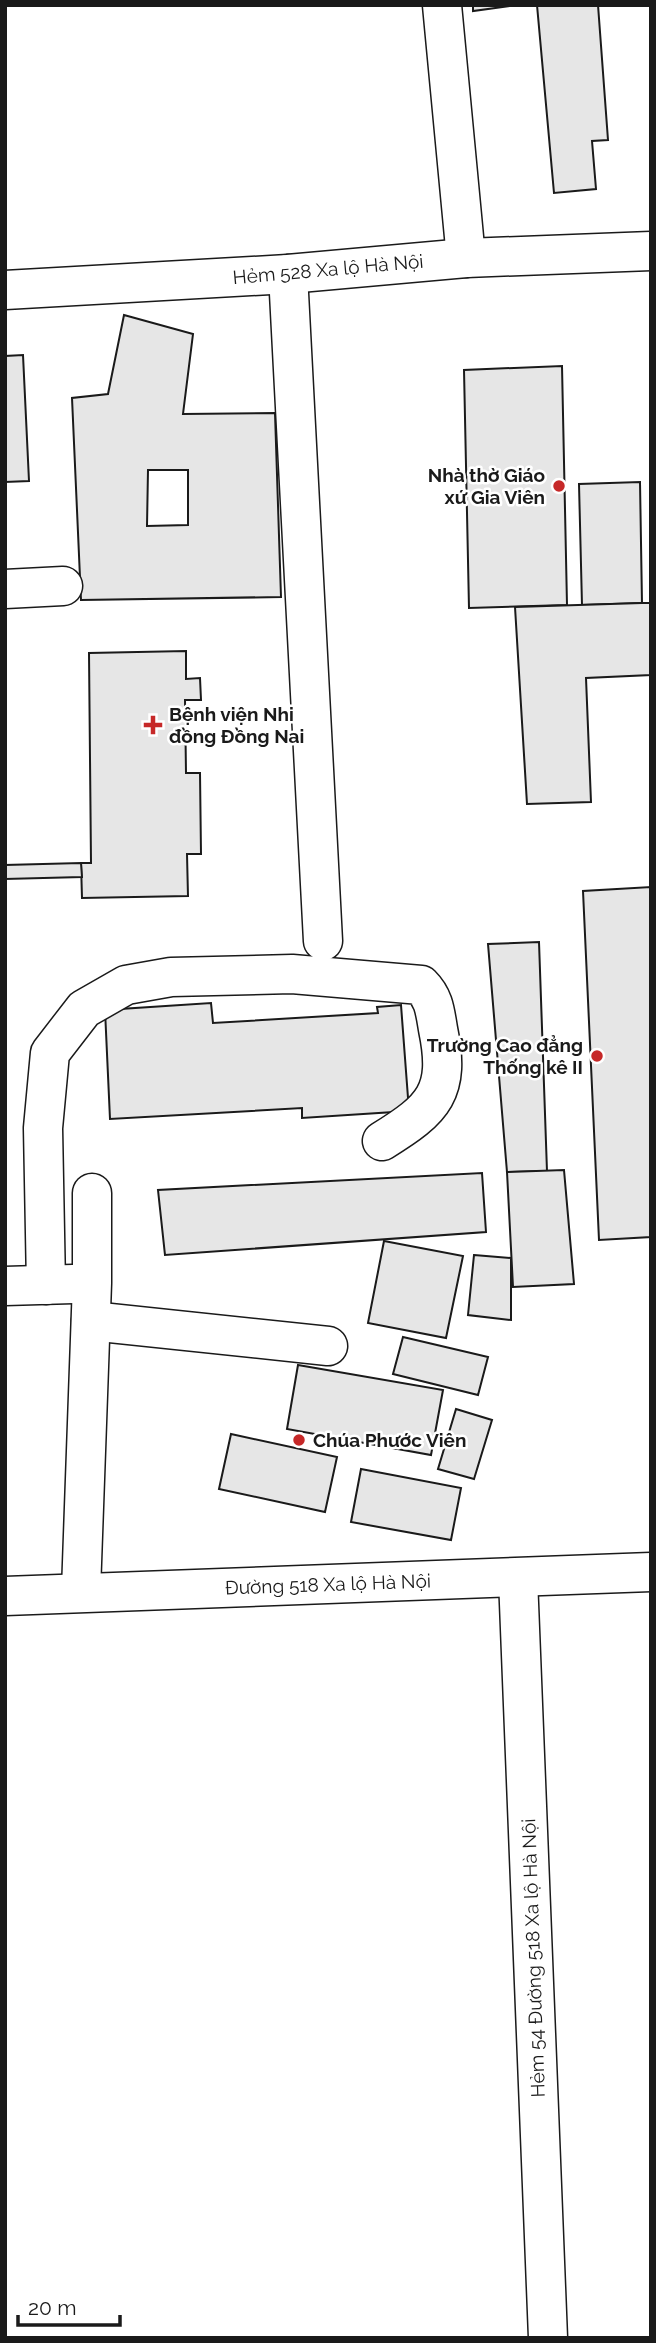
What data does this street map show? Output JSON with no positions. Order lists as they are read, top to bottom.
{
  "streets": {
    "street": ["Hẻm 528 Xa lộ Hà Nội", "Đường 518 Xa lộ Hà Nội", "Hẻm 54 Đường 518 Xa lộ Hà Nội"]
  },
  "crossings": [
    ["Đường 518 Xa lộ Hà Nội", "Hẻm 54 Đường 518 Xa lộ Hà Nội"]
  ],
  "places": {
    "other": ["Nhà thờ Giáo xứ Gia Viên", "Trường Cao đẳng Thống kê II", "Chúa Phước Viên"],
    "health": ["Bệnh viện Nhi đồng Đồng Nai"]
  },
  "scale_bar": "20 m"
}
